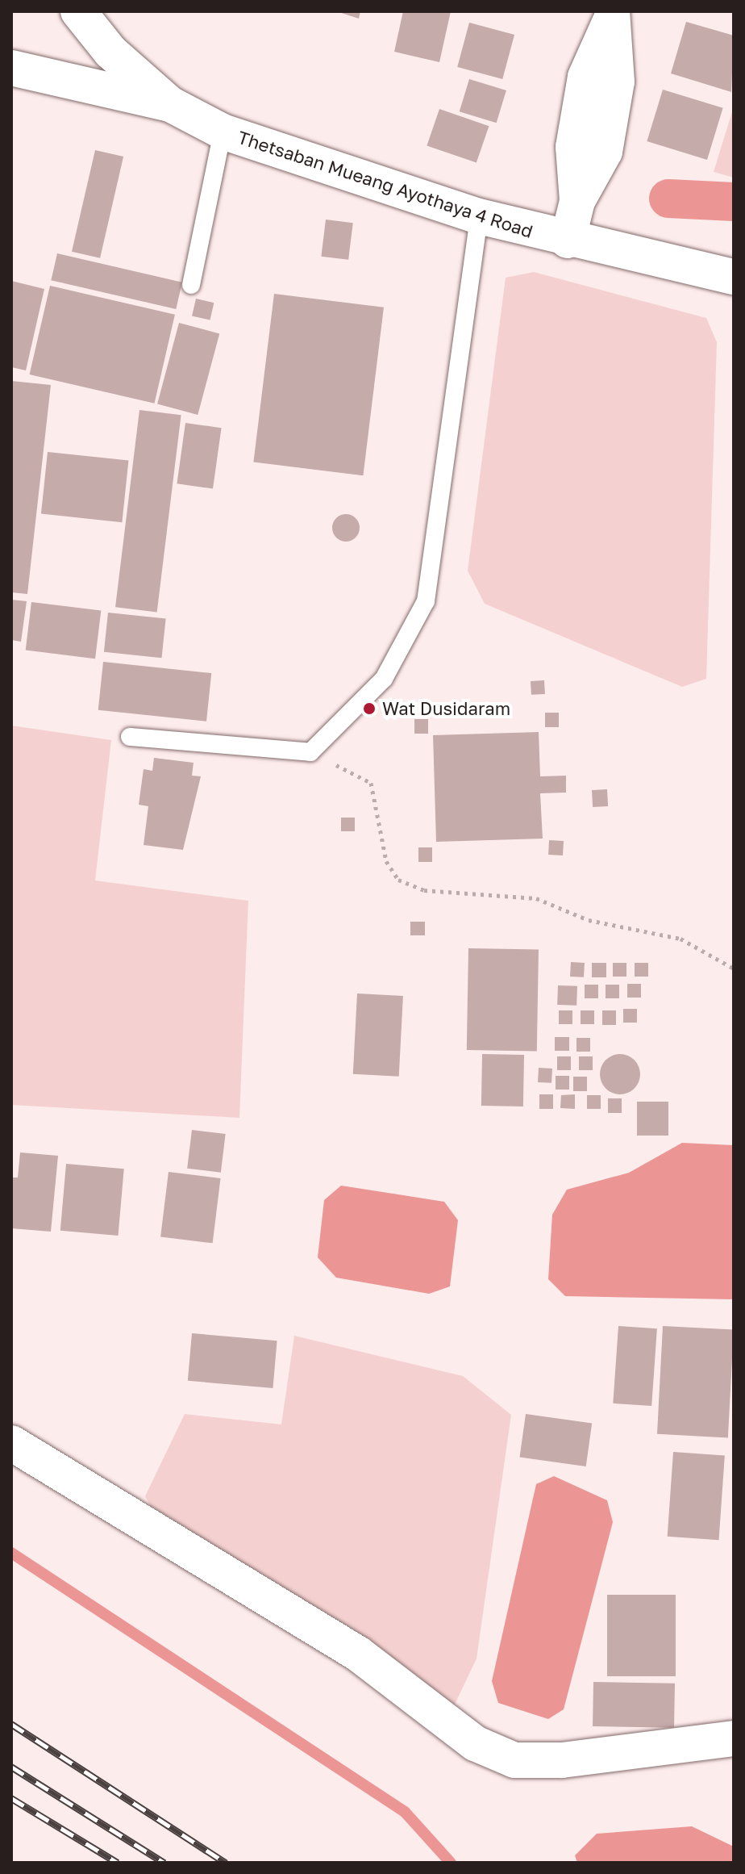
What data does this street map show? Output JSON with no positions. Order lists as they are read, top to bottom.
{
  "streets": {
    "street": ["Thetsaban Mueang Ayothaya 4 Road"]
  },
  "places": ["Wat Dusidaram"]
}
